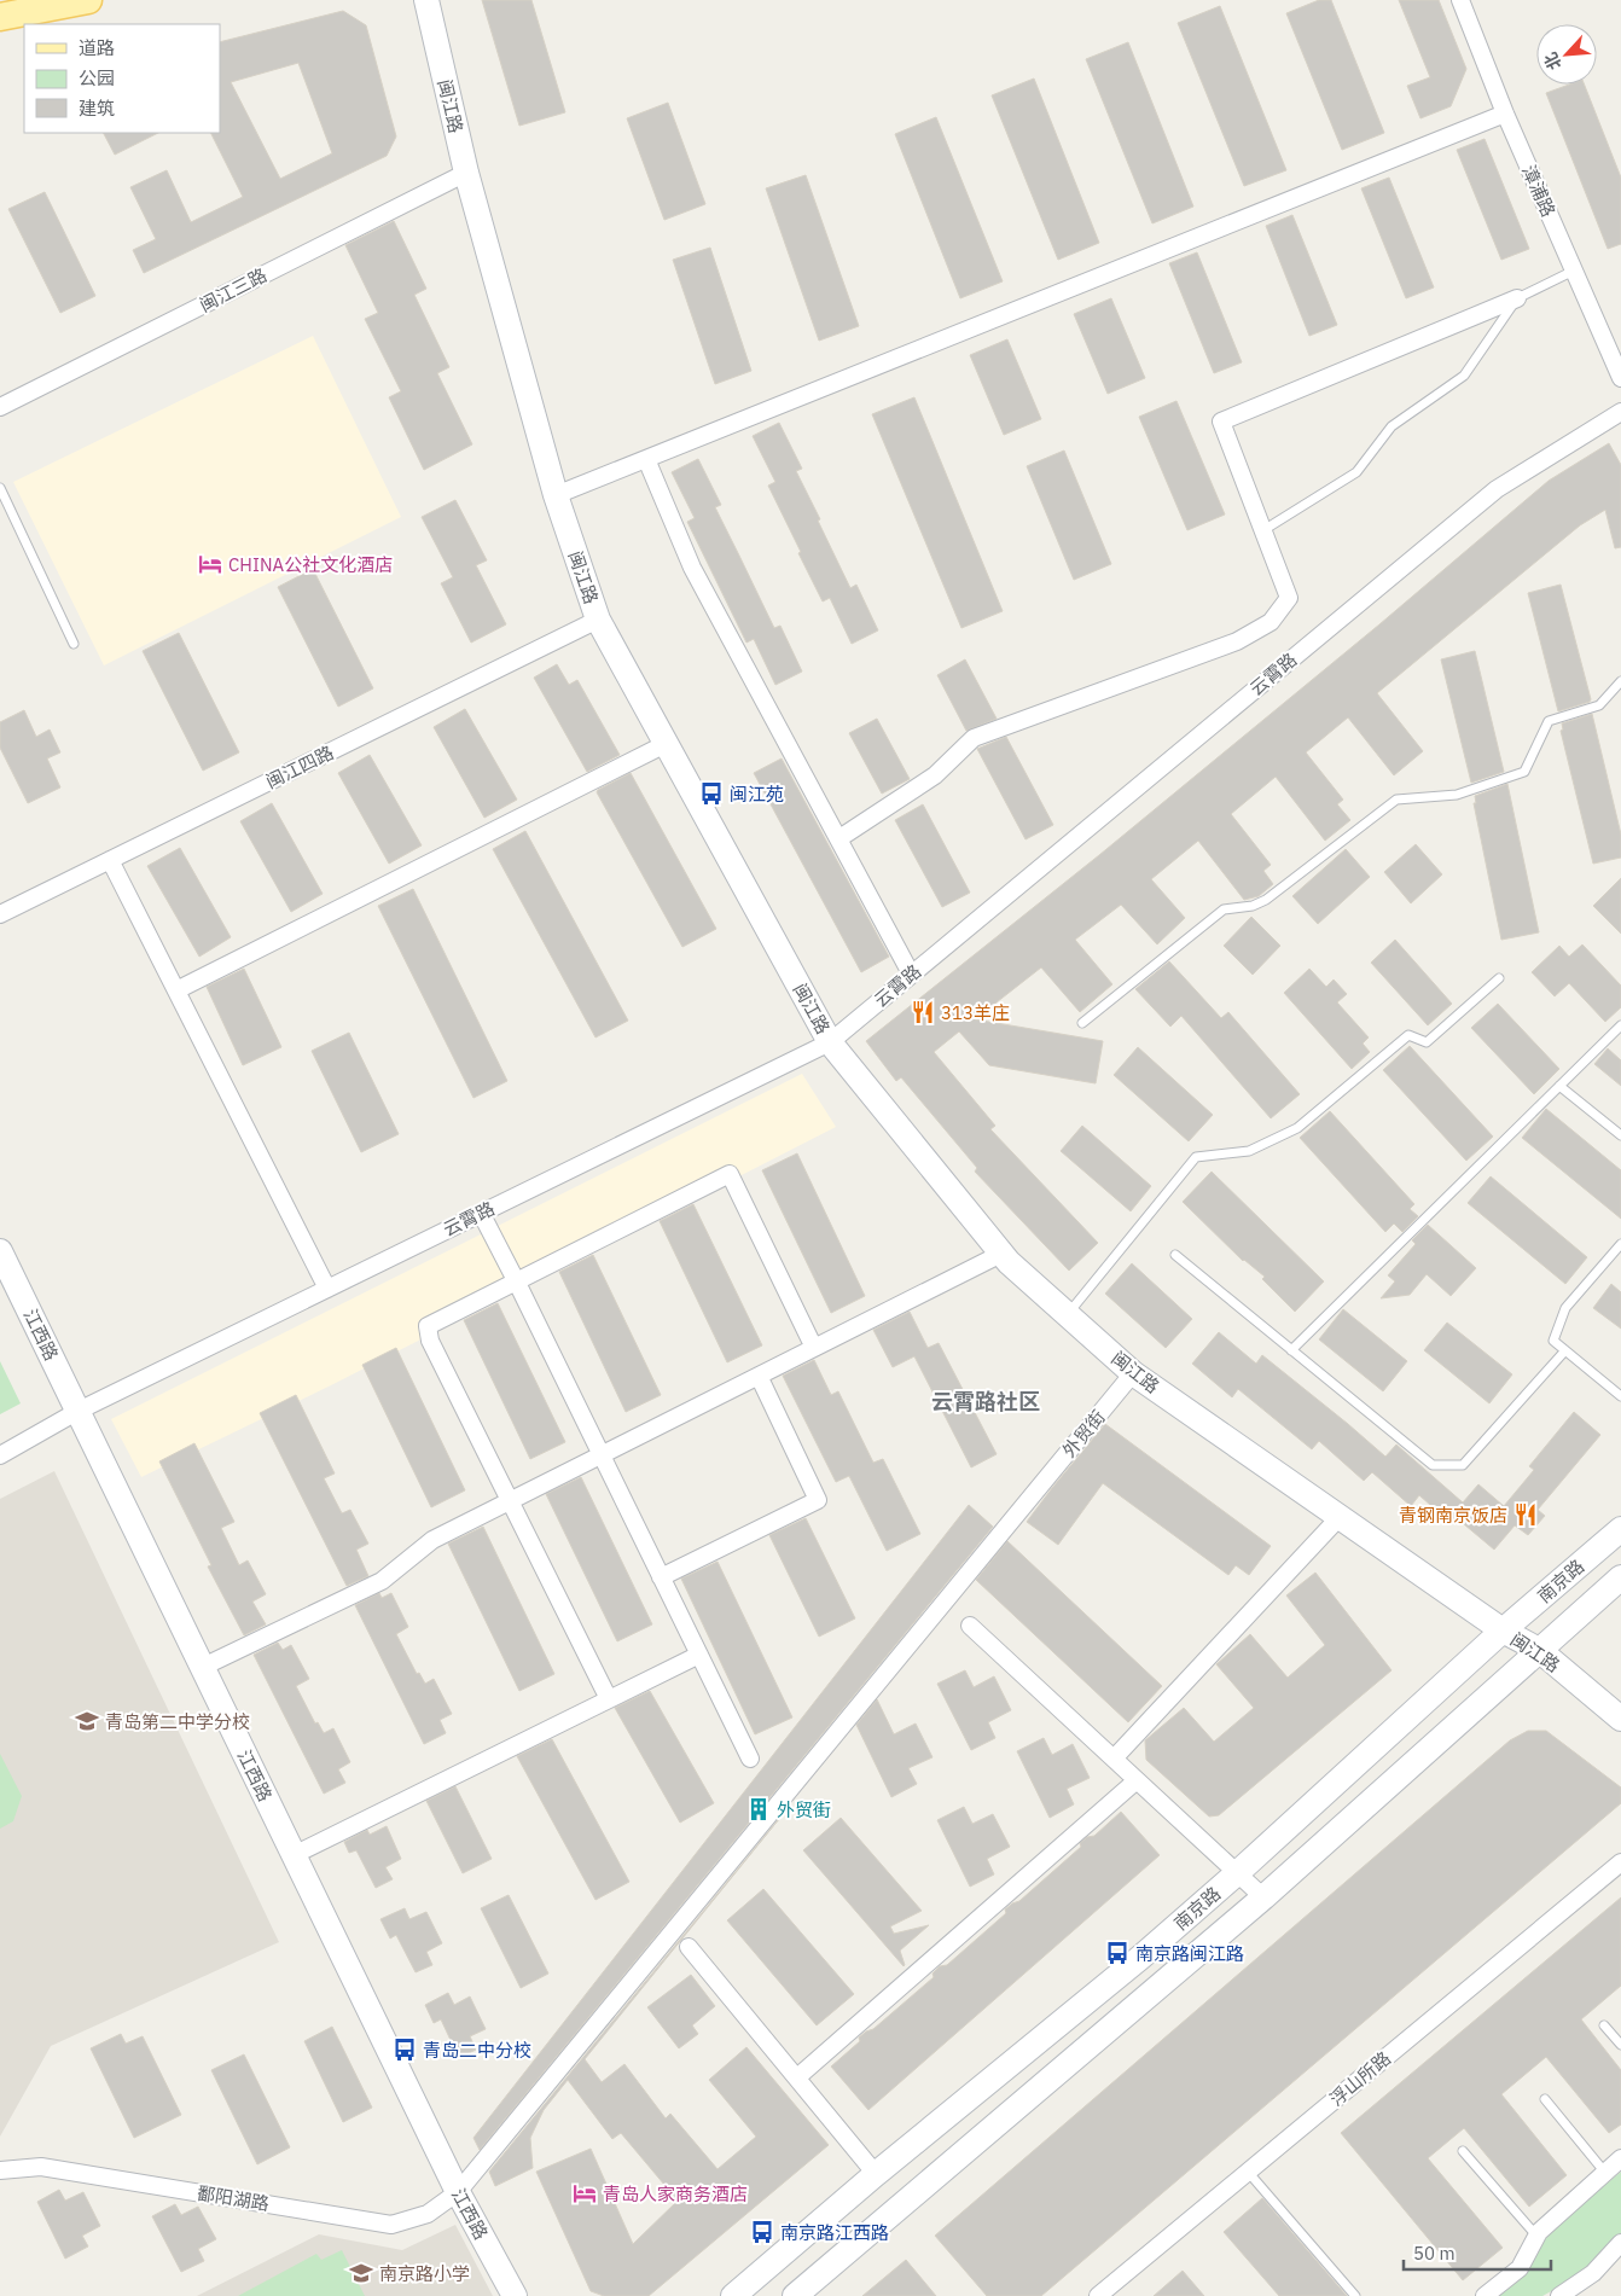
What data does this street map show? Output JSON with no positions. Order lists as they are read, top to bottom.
{
  "streets": {
    "main road": ["闽江路", "江西路", "南京路"],
    "street": [
      "漳浦路",
      "闽江三路",
      "云霄路",
      "闽江四路",
      "外贸街",
      "浮山所路",
      "鄱阳湖路"
    ]
  },
  "crossings": [
    ["闽江路", "闽江三路"],
    ["闽江路", "云霄路"],
    ["闽江路", "闽江四路"],
    ["闽江路", "外贸街"],
    ["闽江路", "南京路"],
    ["云霄路", "江西路"],
    ["江西路", "外贸街"],
    ["江西路", "鄱阳湖路"],
    ["外贸街", "鄱阳湖路"]
  ],
  "districts": ["云霄路社区"],
  "places": {
    "hotel": ["CHINA公社文化酒店", "青岛人家商务酒店"],
    "bus stop": [
      "闽江苑",
      "南京路闽江路",
      "青岛二中分校",
      "南京路江西路"
    ],
    "restaurant": ["313羊庄", "青钢南京饭店"],
    "school or university": ["青岛第二中学分校", "南京路小学"],
    "building": ["外贸街"]
  },
  "legend": ["道路", "公园", "建筑"],
  "scale_bar": "50 m",
  "north": "bottom left"
}
